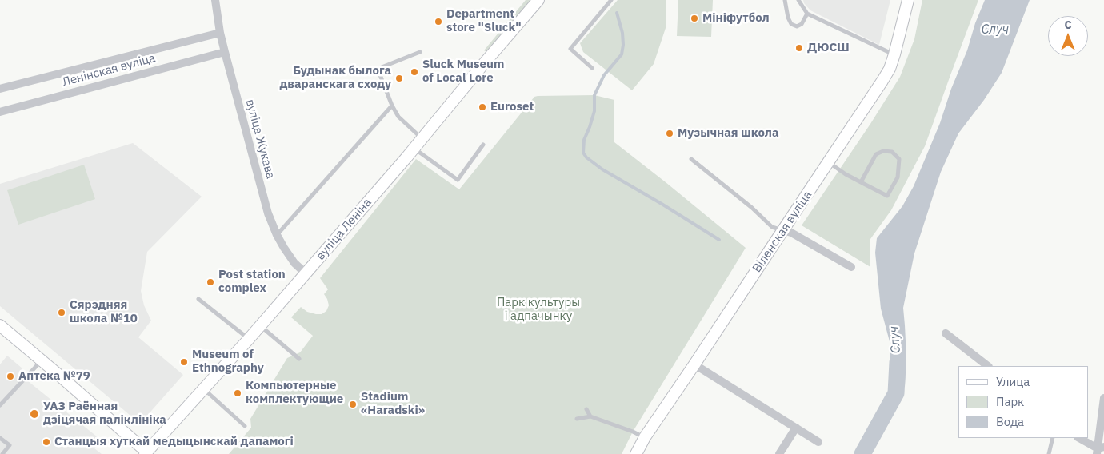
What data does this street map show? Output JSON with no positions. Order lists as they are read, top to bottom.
{
  "streets": {
    "main road": ["вуліца Леніна", "Віленская вуліца"],
    "street": ["Ленінская вуліца", "вуліца Жукава"]
  },
  "crossings": [
    ["Ленінская вуліца", "вуліца Жукава"],
    ["вуліца Жукава", "вуліца Леніна"]
  ],
  "water": ["Случ"],
  "parks": ["Парк культуры і адпачынку"],
  "places": [
    "Мініфутбол",
    "Department store \"Sluck\"",
    "ДЮСШ",
    "Sluck Museum of Local Lore",
    "Будынак былога дваранскага сходу",
    "Euroset",
    "Музычная школа",
    "Post station complex",
    "Сярэдняя школа №10",
    "Museum of Ethnography",
    "Аптека №79",
    "Компьютерные комплектующие",
    "Stadium «Haradski»",
    "УАЗ Раённая дзіцячая паліклініка",
    "Станцыя хуткай медыцынскай дапамогі"
  ],
  "legend": ["Улица", "Парк", "Вода"],
  "north": "top"
}
